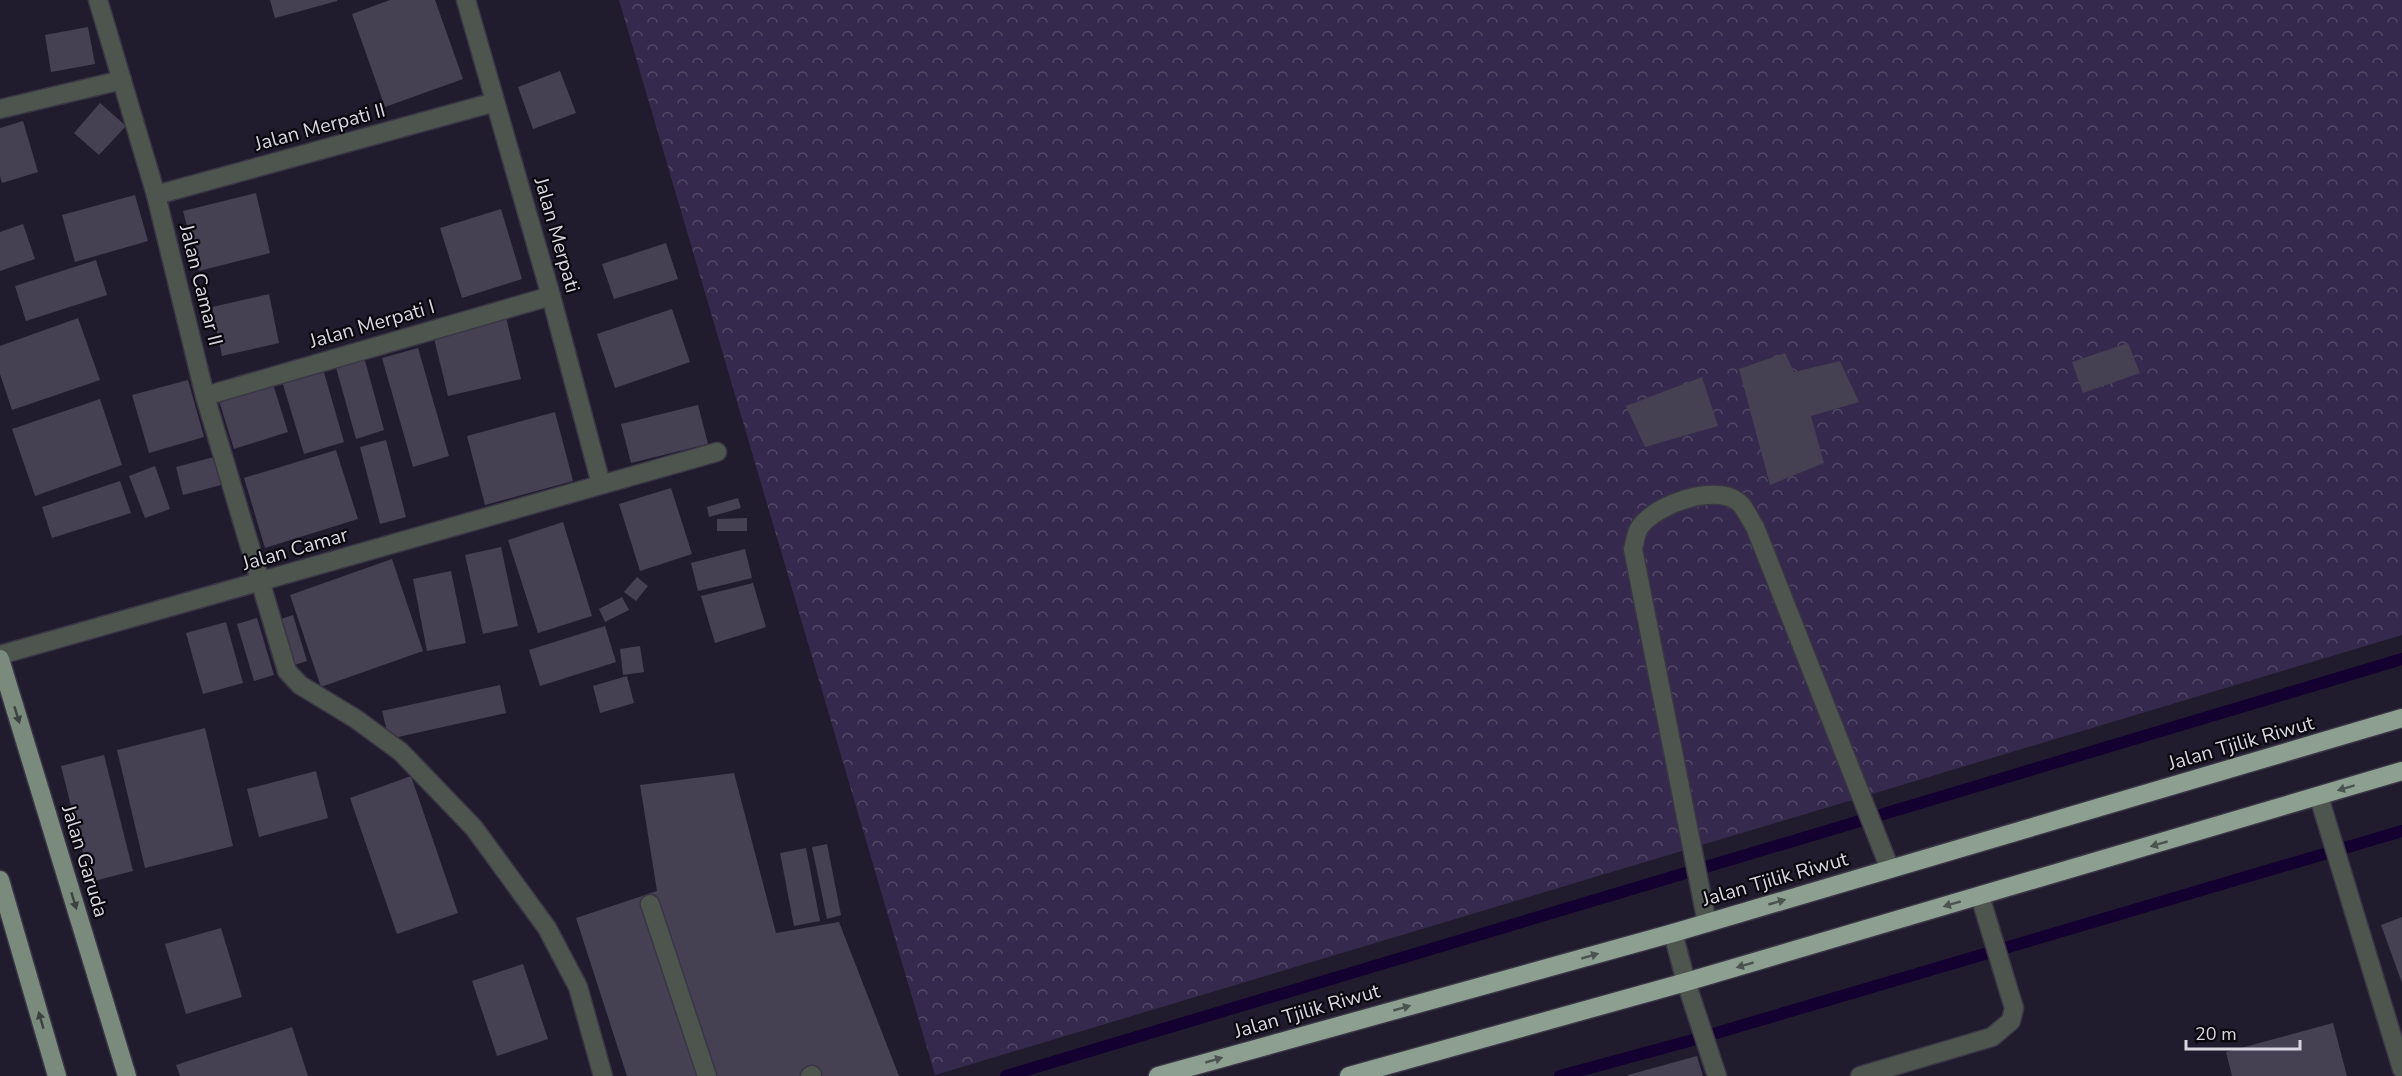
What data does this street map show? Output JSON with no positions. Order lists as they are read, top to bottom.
{
  "streets": {
    "highway": ["Jalan Tjilik Riwut"],
    "main road": ["Jalan Garuda"],
    "street": [
      "Jalan Merpati II",
      "Jalan Merpati",
      "Jalan Camar II",
      "Jalan Merpati I",
      "Jalan Camar"
    ]
  },
  "crossings": [
    ["Jalan Merpati II", "Jalan Merpati"],
    ["Jalan Merpati II", "Jalan Camar II"],
    ["Jalan Merpati", "Jalan Merpati I"],
    ["Jalan Merpati", "Jalan Camar"],
    ["Jalan Camar II", "Jalan Merpati I"],
    ["Jalan Camar II", "Jalan Camar"],
    ["Jalan Camar", "Jalan Garuda"]
  ],
  "scale_bar": "20 m"
}
